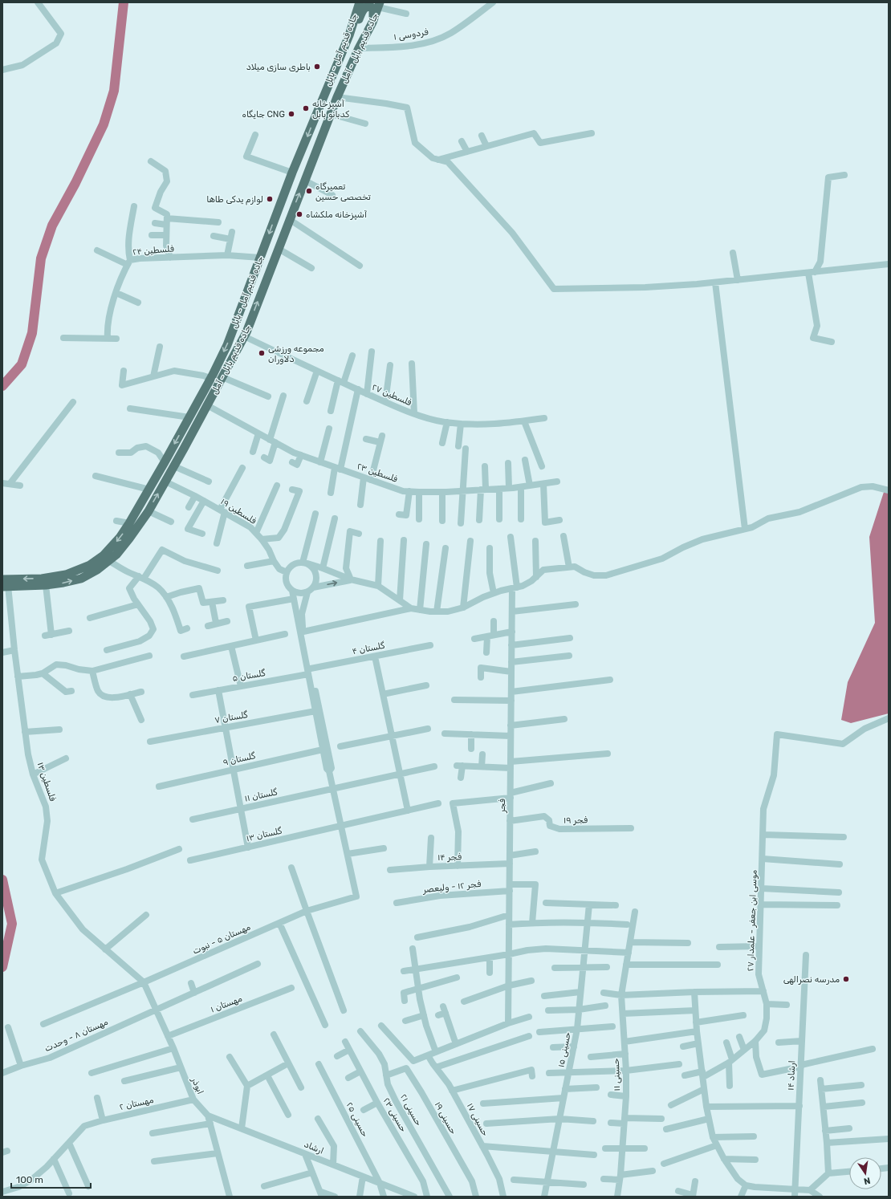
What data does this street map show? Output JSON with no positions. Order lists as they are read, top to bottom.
{
  "streets": {
    "main road": ["جاده قدیم بابل - آمل", "جاده قدیم آمل - بابل"],
    "street": [
      "فردوسی ۱",
      "فلسطین ۲۴",
      "فلسطین ۲۷",
      "فلسطین ۲۳",
      "فلسطین ۱۹",
      "گلستان ۴",
      "گلستان ۵",
      "گلستان ۷",
      "گلستان ۹",
      "فلسطین ۱۳",
      "گلستان ۱۱",
      "فجر",
      "فجر ۱۹",
      "گلستان ۱۳",
      "فجر ۱۴",
      "فجر ۱۲ - ولیعصر",
      "موسی ابن جعفر - علمدار ۲۷",
      "مهستان ۵ - نبوت",
      "مهستان ۱",
      "مهستان ۸ - وحدت",
      "حسینی ۱۵",
      "حسینی ۱۱",
      "ارشاد ۱۴",
      "ابوذر",
      "مهستان ۲",
      "حسینی ۲۱",
      "حسینی ۲۳",
      "حسینی ۱۹",
      "حسینی ۲۵",
      "حسینی ۱۷",
      "ارشاد"
    ]
  },
  "crossings": [
    ["فردوسی ۱", "جاده قدیم بابل - آمل"],
    ["جاده قدیم بابل - آمل", "جاده قدیم آمل - بابل"],
    ["جاده قدیم بابل - آمل", "فلسطین ۲۷"],
    ["جاده قدیم بابل - آمل", "فلسطین ۲۳"],
    ["جاده قدیم بابل - آمل", "فلسطین ۱۹"],
    ["جاده قدیم بابل - آمل", "فلسطین ۱۳"],
    ["جاده قدیم آمل - بابل", "فلسطین ۲۴"],
    ["جاده قدیم آمل - بابل", "فلسطین ۱۳"],
    ["گلستان ۴", "گلستان ۵"],
    ["فلسطین ۱۳", "مهستان ۵ - نبوت"],
    ["فلسطین ۱۳", "ابوذر"],
    ["فجر", "فجر ۱۹"],
    ["فجر", "فجر ۱۴"],
    ["فجر", "فجر ۱۲ - ولیعصر"],
    ["مهستان ۵ - نبوت", "ابوذر"],
    ["مهستان ۱", "ابوذر"],
    ["مهستان ۸ - وحدت", "ابوذر"],
    ["ابوذر", "مهستان ۲"],
    ["ابوذر", "ارشاد"],
    ["حسینی ۲۱", "حسینی ۱۹"],
    ["حسینی ۲۵", "ارشاد"]
  ],
  "one_way": ["جاده قدیم آمل - بابل"],
  "places": [
    "باطری سازی میلاد",
    "آشپزخانه کدبانو بابل",
    "جایگاه CNG",
    "تعمیرگاه تخصصی حسین",
    "لوازم یدکی طاها",
    "آشپزخانه ملکشاه",
    "مجموعه ورزشی دلاوران",
    "مدرسه نصرالهی"
  ],
  "scale_bar": "100 m",
  "north": "bottom"
}
